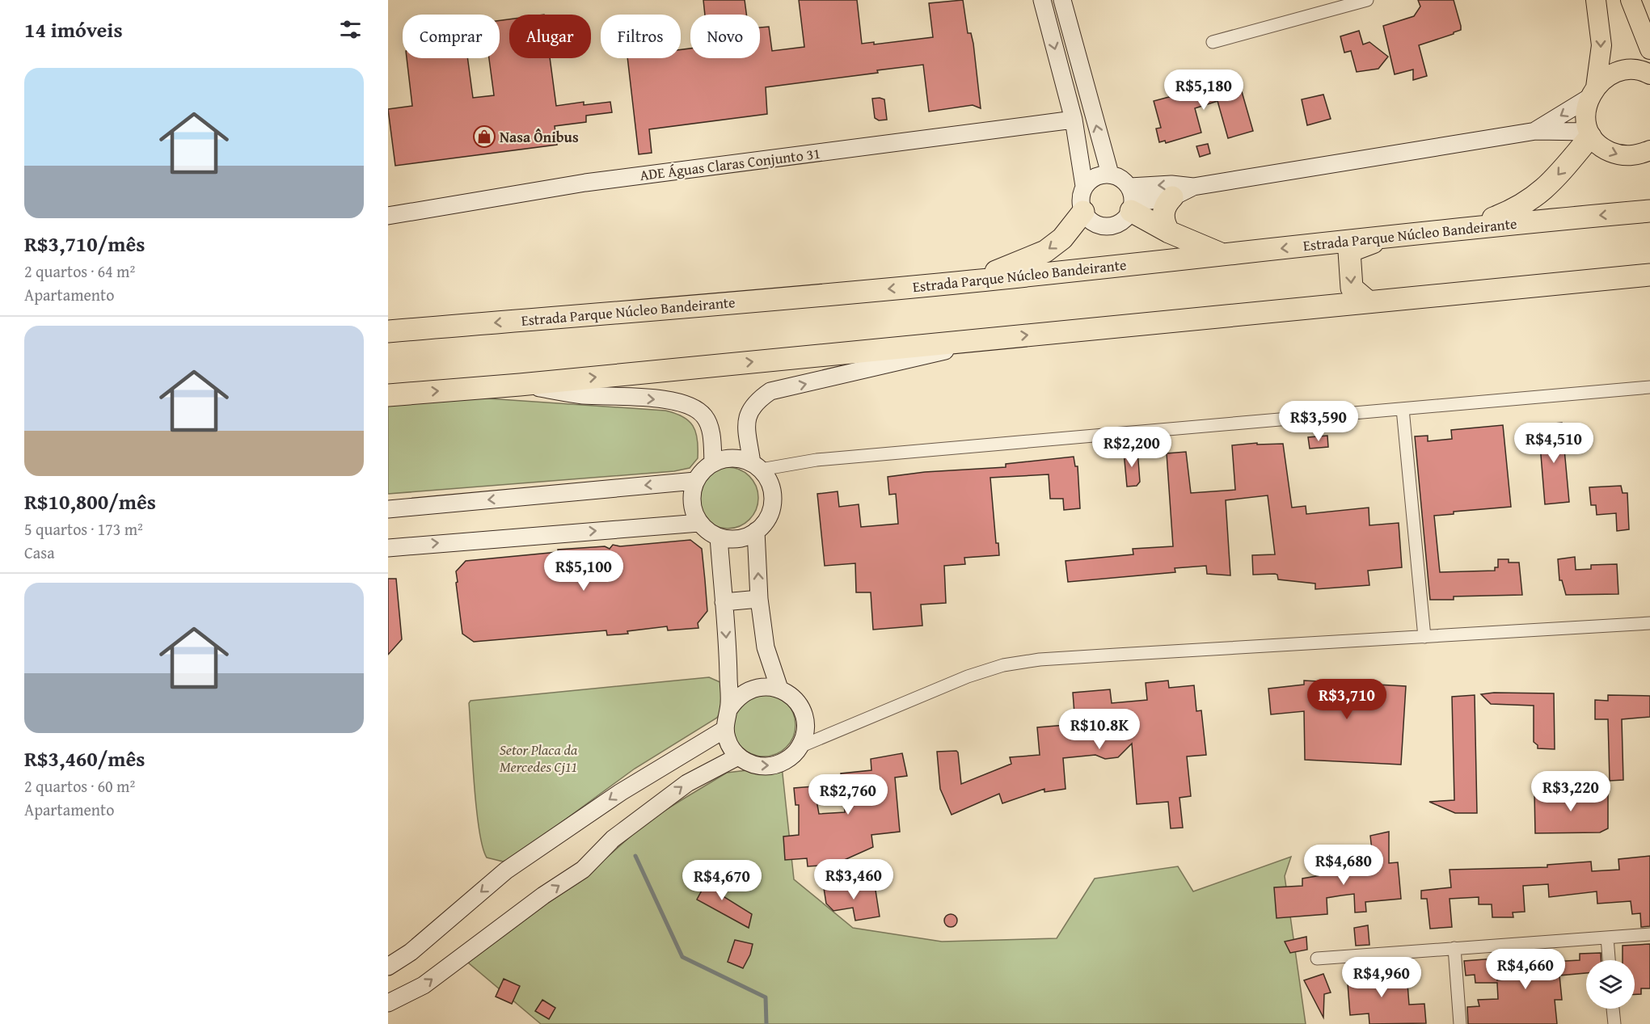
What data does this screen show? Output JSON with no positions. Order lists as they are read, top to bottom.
{
  "streets": {
    "highway": ["Estrada Parque Núcleo Bandeirante"],
    "street": ["ADE Águas Claras Conjunto 31"]
  },
  "parks": ["Setor Placa da Mercedes Cj11"],
  "places": {
    "shop": ["Nasa Ônibus"]
  },
  "page": {
    "heading": "14 imóveis",
    "chip": [
      "Comprar",
      "Alugar",
      "Filtros",
      "Novo"
    ],
    "list": [
      {
        "name": "R$3,710/mês",
        "note": "2 quartos · 64 m² · Apartamento"
      },
      {
        "name": "R$10,800/mês",
        "note": "5 quartos · 173 m² · Casa"
      },
      {
        "name": "R$3,460/mês",
        "note": "2 quartos · 60 m² · Apartamento"
      }
    ],
    "price": [
      "R$5,180",
      "R$3,590",
      "R$4,510",
      "R$2,200",
      "R$5,100",
      "R$3,710",
      "R$10.8K",
      "R$3,220",
      "R$2,760",
      "R$4,680",
      "R$3,460",
      "R$4,670",
      "R$4,660",
      "R$4,960"
    ]
  }
}
